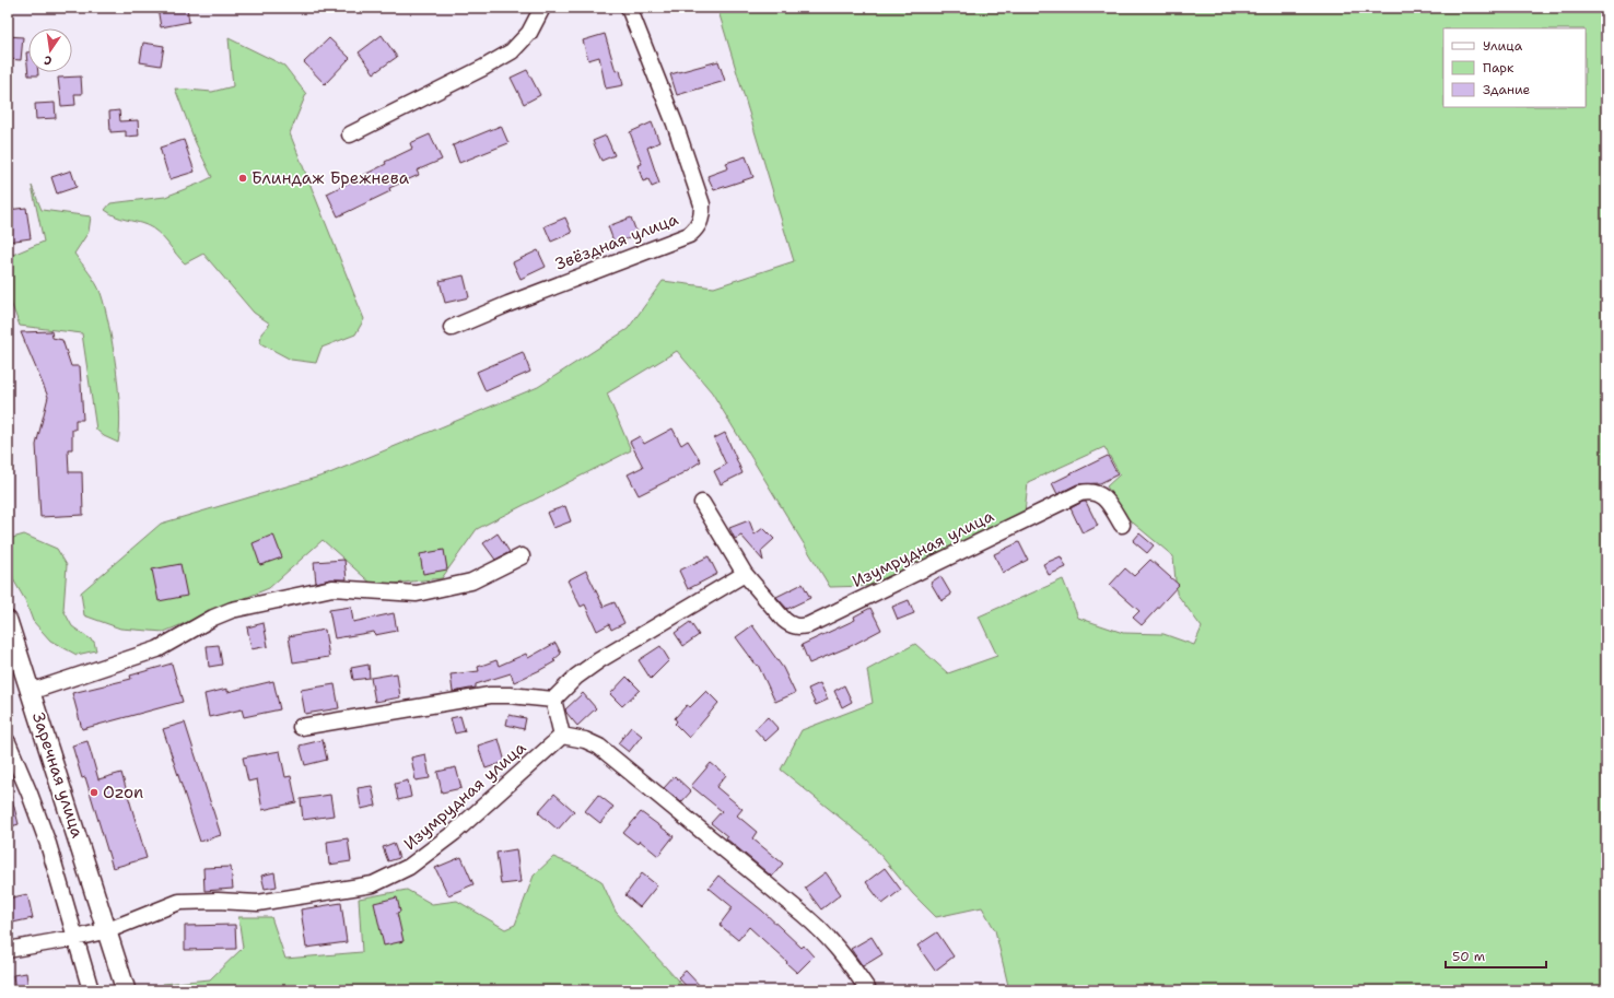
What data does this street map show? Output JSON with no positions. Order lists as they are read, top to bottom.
{
  "streets": {
    "street": ["Звёздная улица", "Изумрудная улица", "Заречная улица"]
  },
  "crossings": [
    ["Изумрудная улица", "Заречная улица"]
  ],
  "places": ["Блиндаж Брежнева", "Ozon"],
  "legend": ["Улица", "Парк", "Здание"],
  "scale_bar": "50 m",
  "north": "bottom"
}
